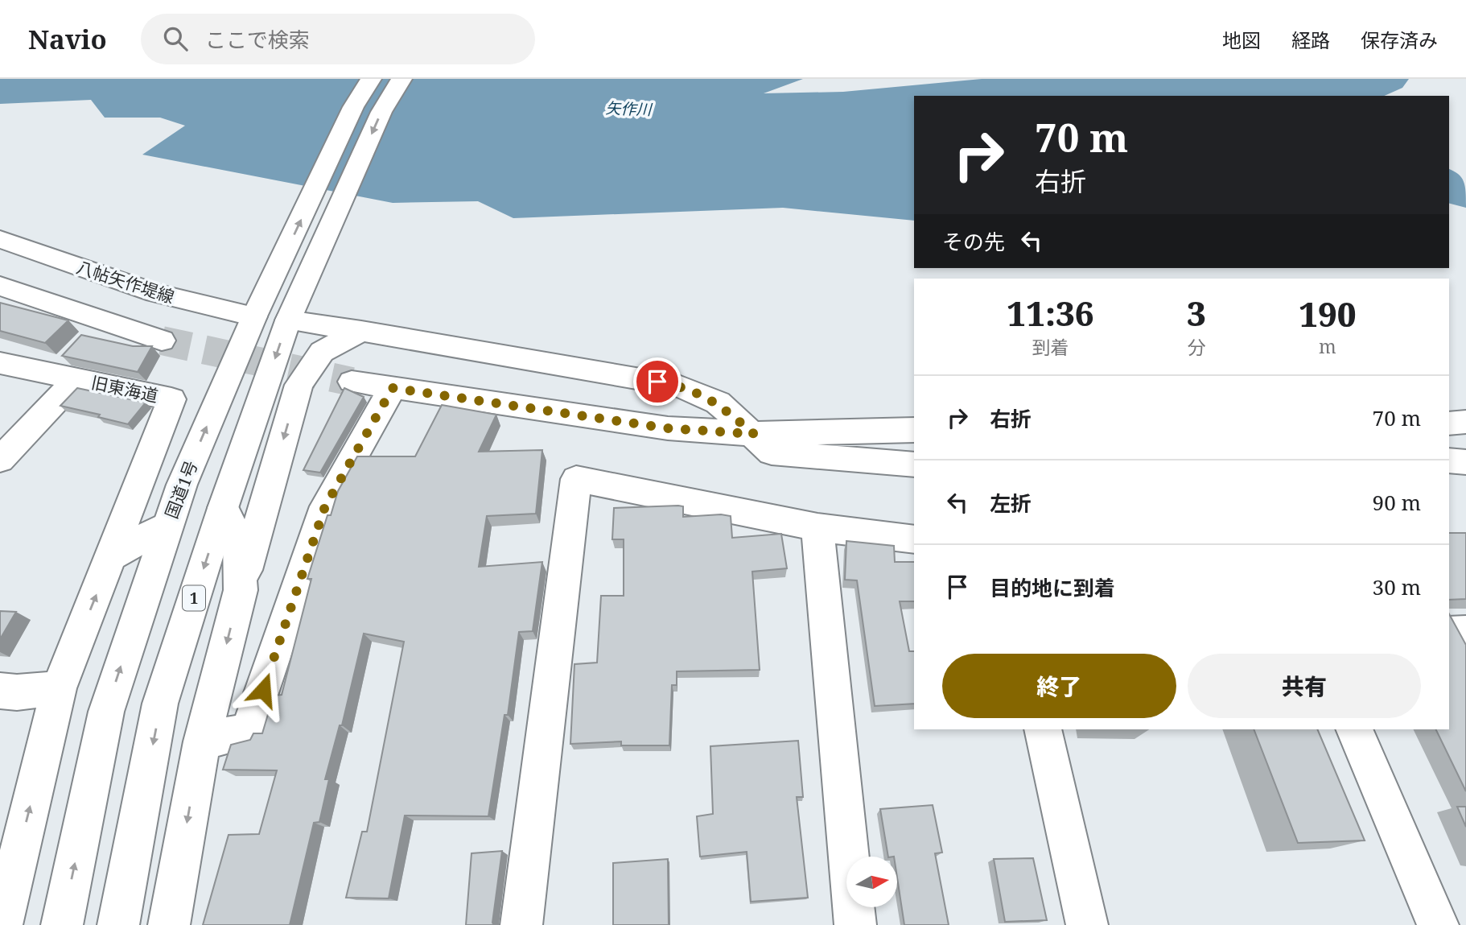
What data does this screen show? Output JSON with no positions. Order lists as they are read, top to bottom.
{
  "streets": {
    "main road": [
      "八帖矢作堤線",
      "旧東海道",
      "国道1号",
      "1"
    ]
  },
  "crossings": [
    ["八帖矢作堤線", "国道1号"]
  ],
  "water": ["矢作川"],
  "north": "right",
  "page": {
    "header": "Navio",
    "search": "ここで検索",
    "nav": ["地図", "経路", "保存済み"],
    "turn": ["70 m", "右折"],
    "then": "その先",
    "eta": [
      "11:36",
      "到着",
      "3",
      "分",
      "190",
      "m"
    ],
    "list": [
      {
        "name": "右折",
        "value": "70 m"
      },
      {
        "name": "左折",
        "value": "90 m"
      },
      {
        "name": "目的地に到着",
        "value": "30 m"
      }
    ],
    "buttons": ["終了", "共有"]
  }
}
